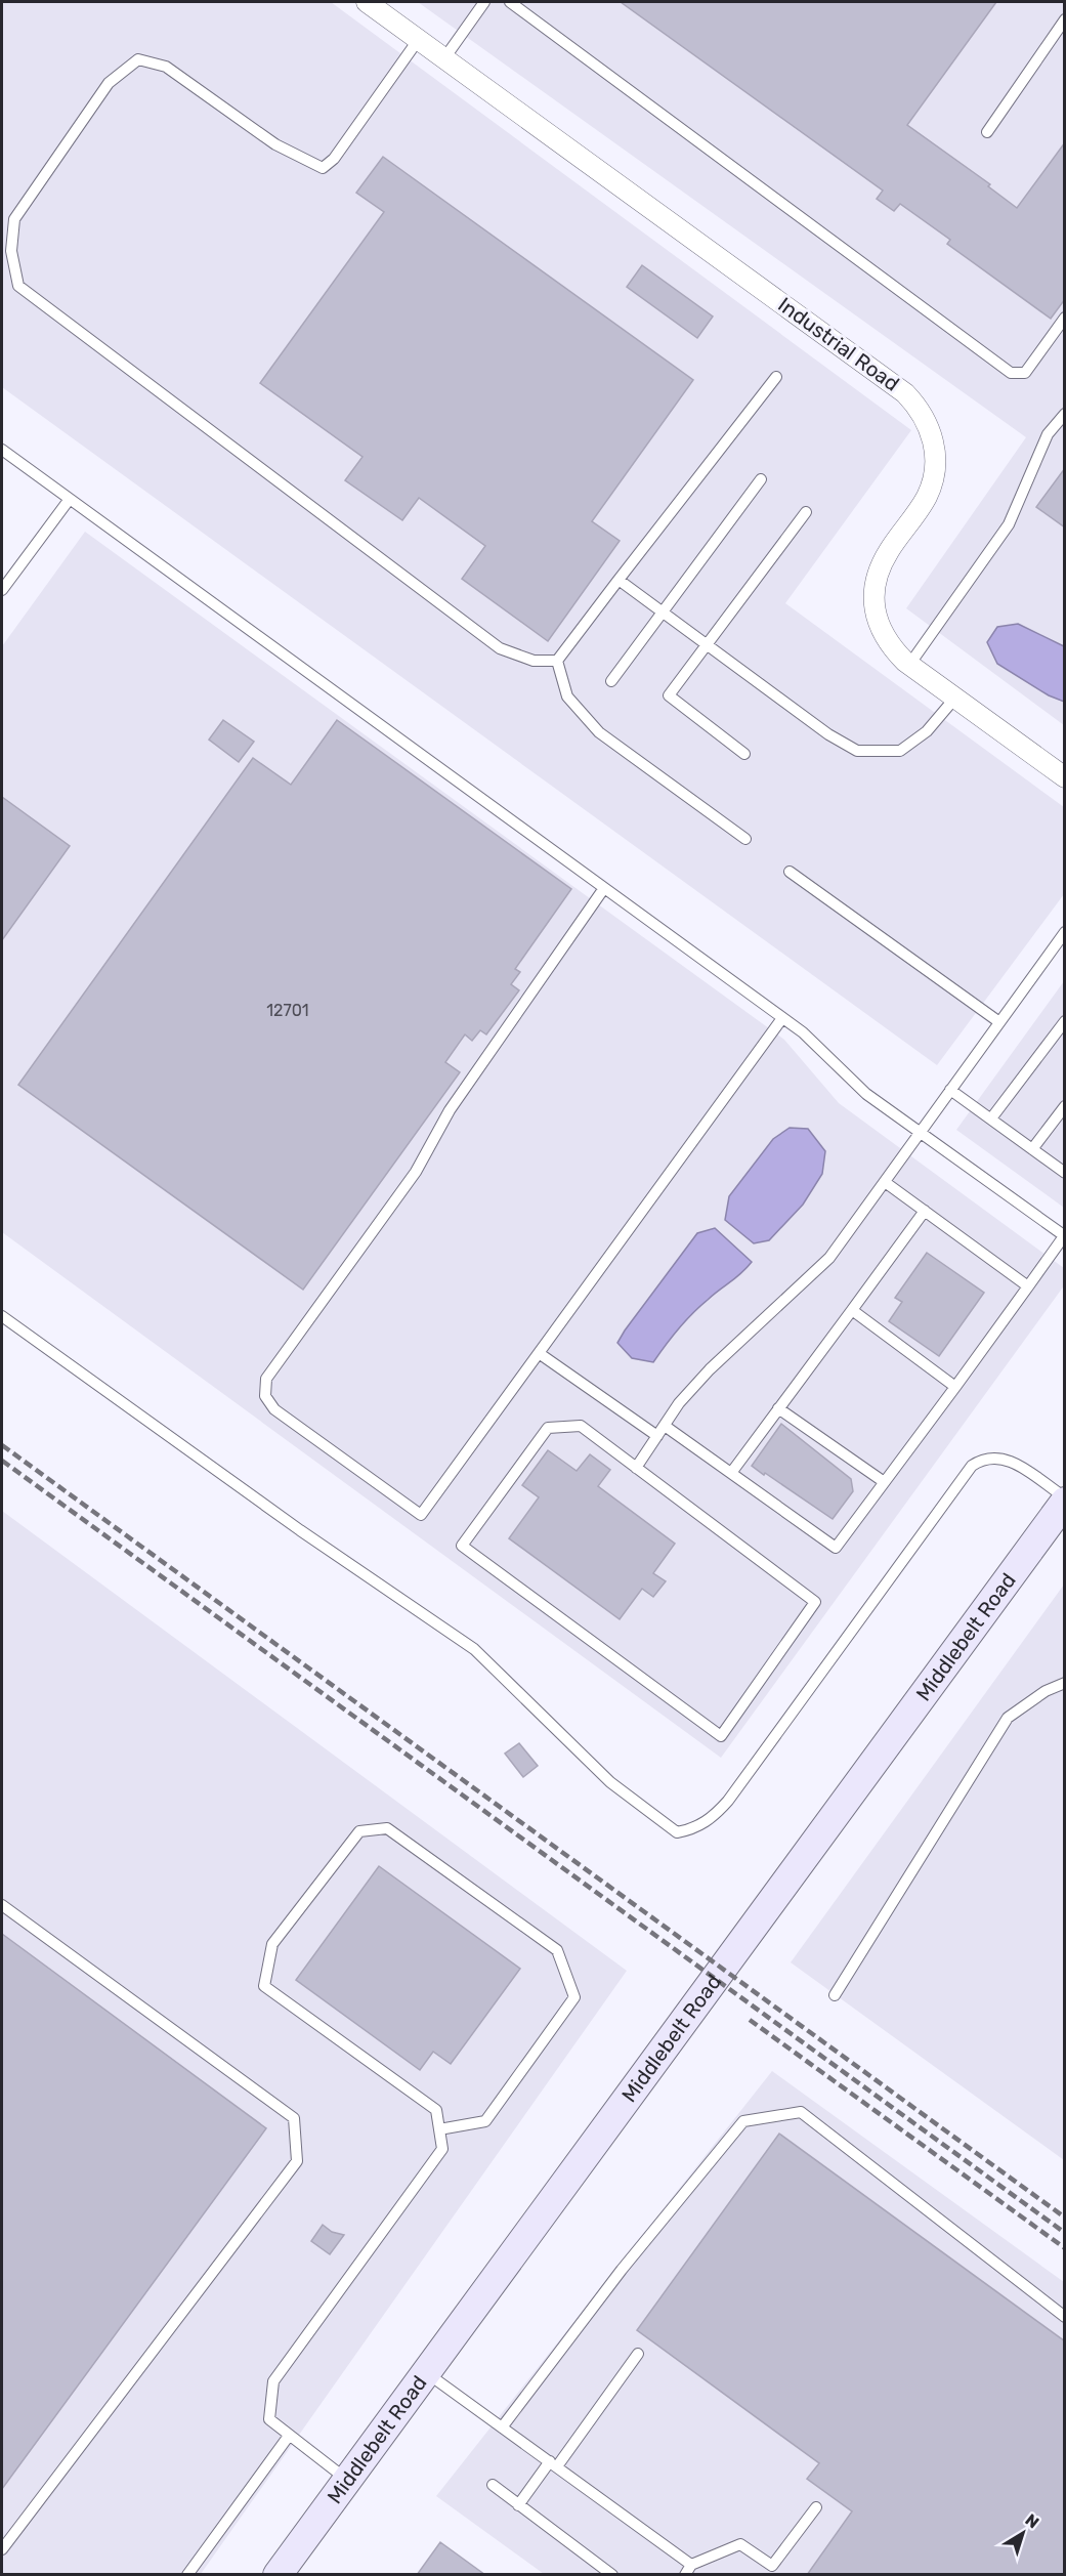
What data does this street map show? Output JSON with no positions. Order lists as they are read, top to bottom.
{
  "streets": {
    "main road": ["Middlebelt Road"],
    "street": ["Industrial Road"]
  },
  "house_numbers": ["12701"],
  "north": "top right"
}
